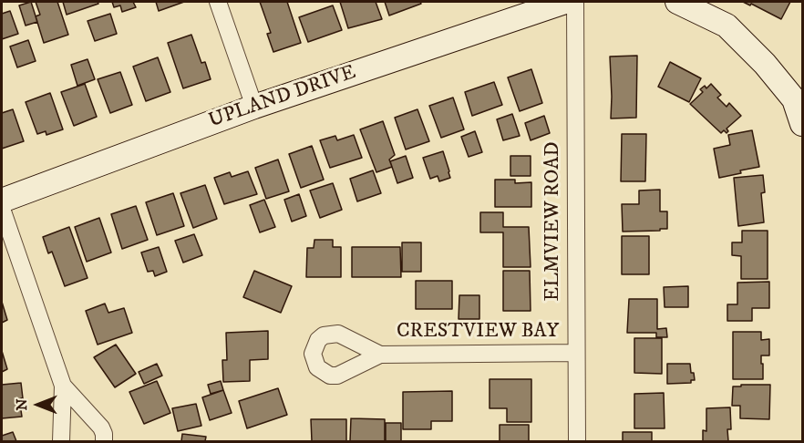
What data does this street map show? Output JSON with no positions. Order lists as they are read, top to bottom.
{
  "streets": {
    "street": ["UPLAND DRIVE", "ELMVIEW ROAD", "CRESTVIEW BAY"]
  },
  "crossings": [
    ["ELMVIEW ROAD", "CRESTVIEW BAY"]
  ],
  "north": "left"
}
